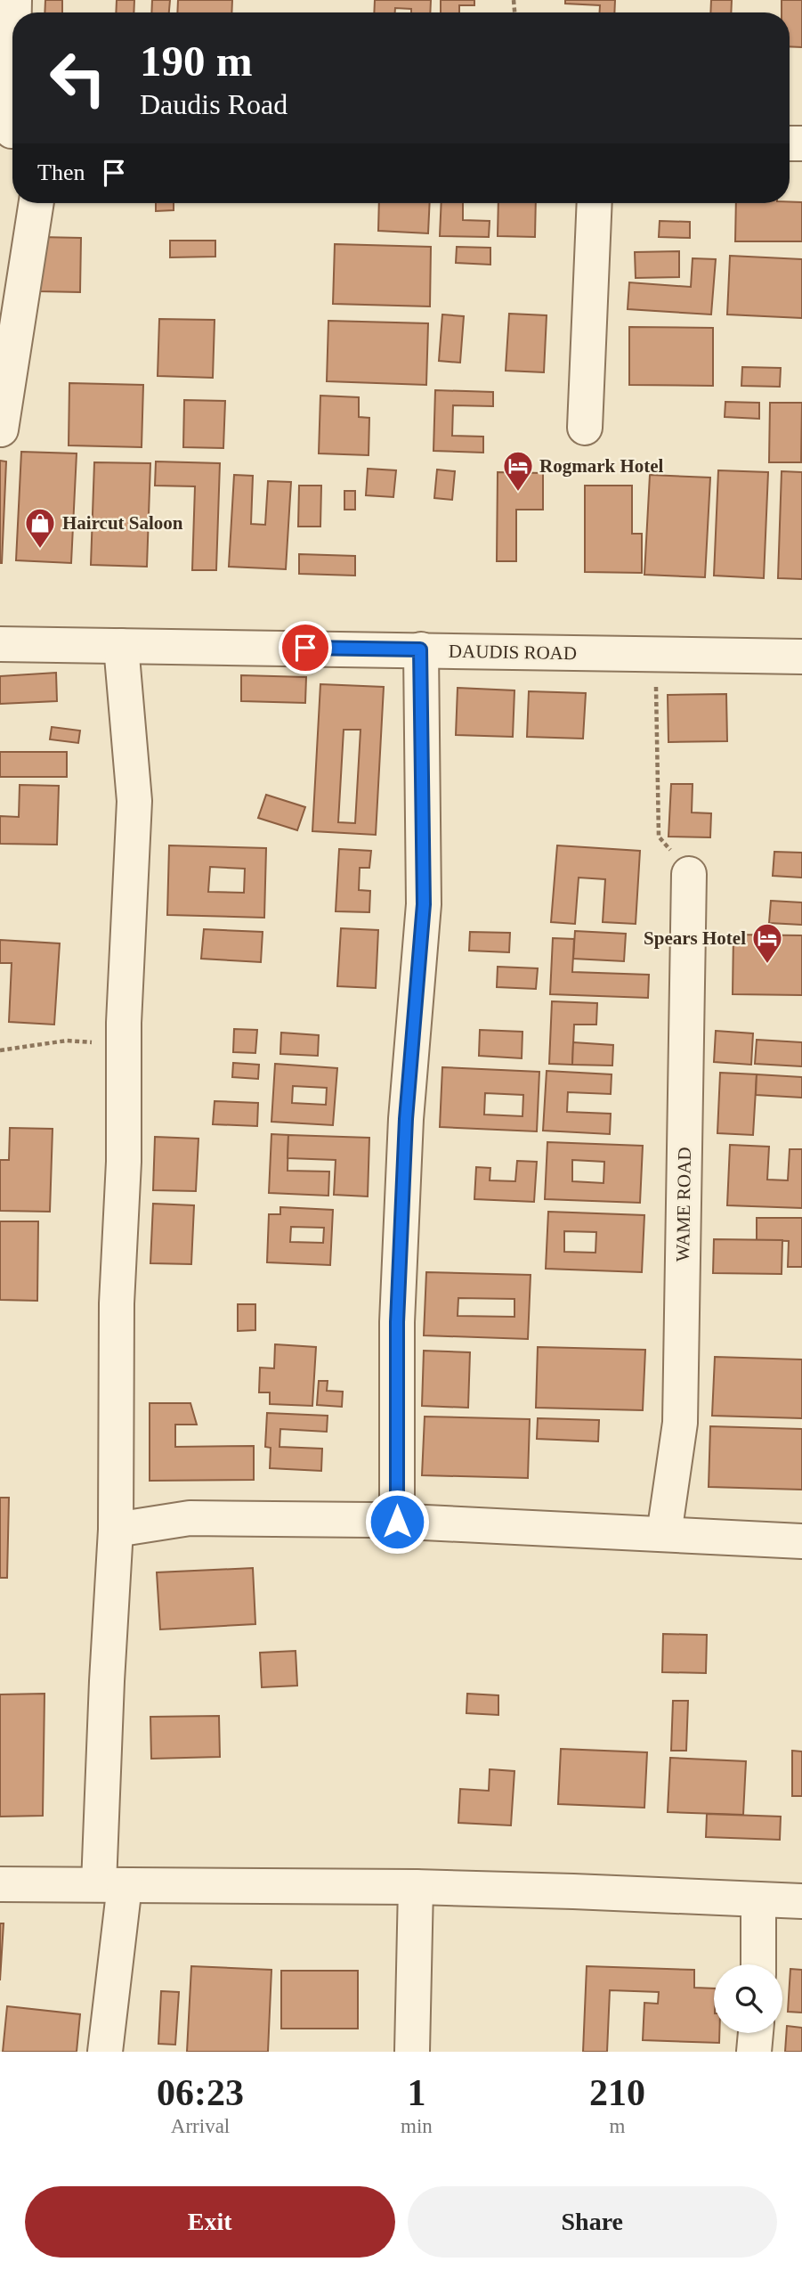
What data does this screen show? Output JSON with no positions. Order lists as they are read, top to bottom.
{
  "streets": {
    "street": ["DAUDIS ROAD", "WAME ROAD"]
  },
  "places": {
    "hotel": ["Rogmark Hotel", "Spears Hotel"],
    "shop": ["Haircut Saloon"]
  },
  "page": {
    "turn": ["190 m", "Daudis Road"],
    "then": "Then",
    "eta": [
      "06:23",
      "Arrival",
      "1",
      "min",
      "210",
      "m"
    ],
    "buttons": ["Exit", "Share"]
  }
}
